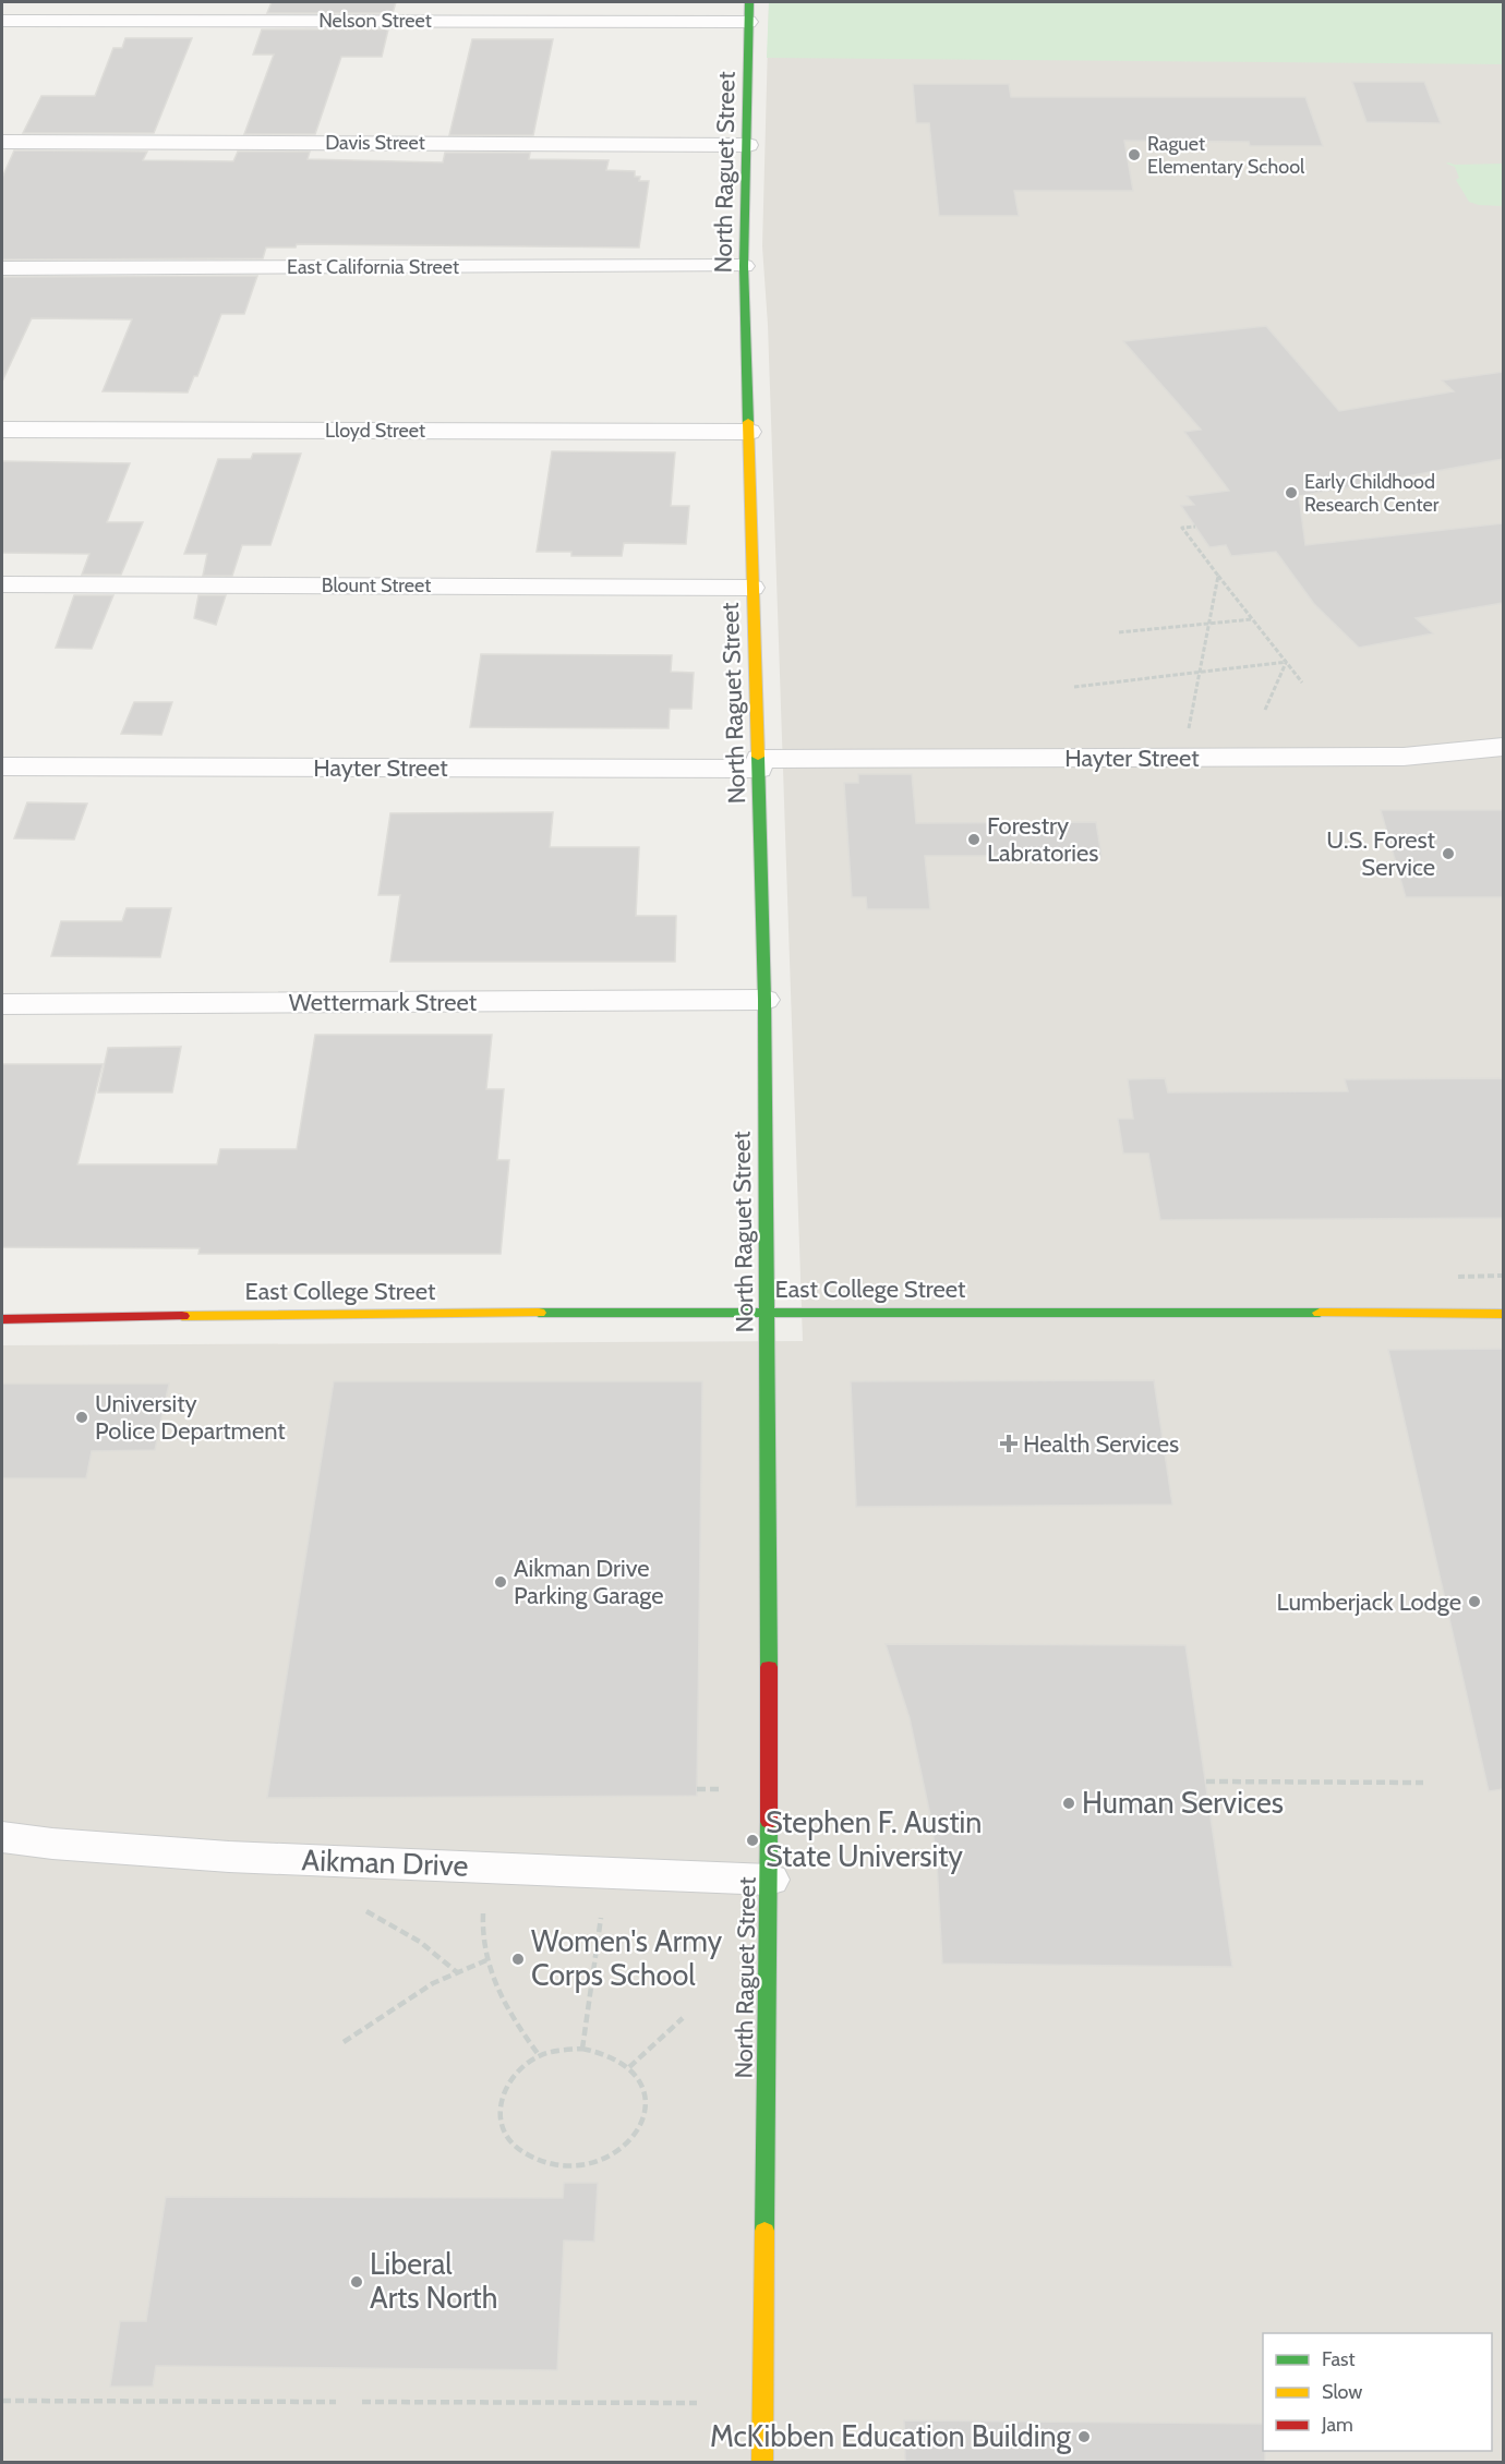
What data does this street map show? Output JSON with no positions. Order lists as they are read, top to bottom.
{
  "streets": {
    "street": [
      "Nelson Street",
      "Davis Street",
      "North Raguet Street",
      "East California Street",
      "Lloyd Street",
      "Blount Street",
      "Hayter Street",
      "Wettermark Street",
      "East College Street",
      "Aikman Drive"
    ]
  },
  "crossings": [
    ["Nelson Street", "North Raguet Street"],
    ["Davis Street", "North Raguet Street"],
    ["North Raguet Street", "East California Street"],
    ["North Raguet Street", "Lloyd Street"],
    ["North Raguet Street", "Blount Street"],
    ["North Raguet Street", "Hayter Street"],
    ["North Raguet Street", "Wettermark Street"],
    ["North Raguet Street", "East College Street"],
    ["North Raguet Street", "Aikman Drive"]
  ],
  "places": {
    "other": [
      "Raguet Elementary School",
      "Early Childhood Research Center",
      "Forestry Labratories",
      "U.S. Forest Service",
      "University Police Department",
      "Aikman Drive Parking Garage",
      "Lumberjack Lodge",
      "Human Services",
      "Stephen F. Austin State University",
      "Women's Army Corps School",
      "Liberal Arts North",
      "McKibben Education Building"
    ],
    "health": ["Health Services"]
  },
  "legend": ["Fast", "Slow", "Jam"]
}
